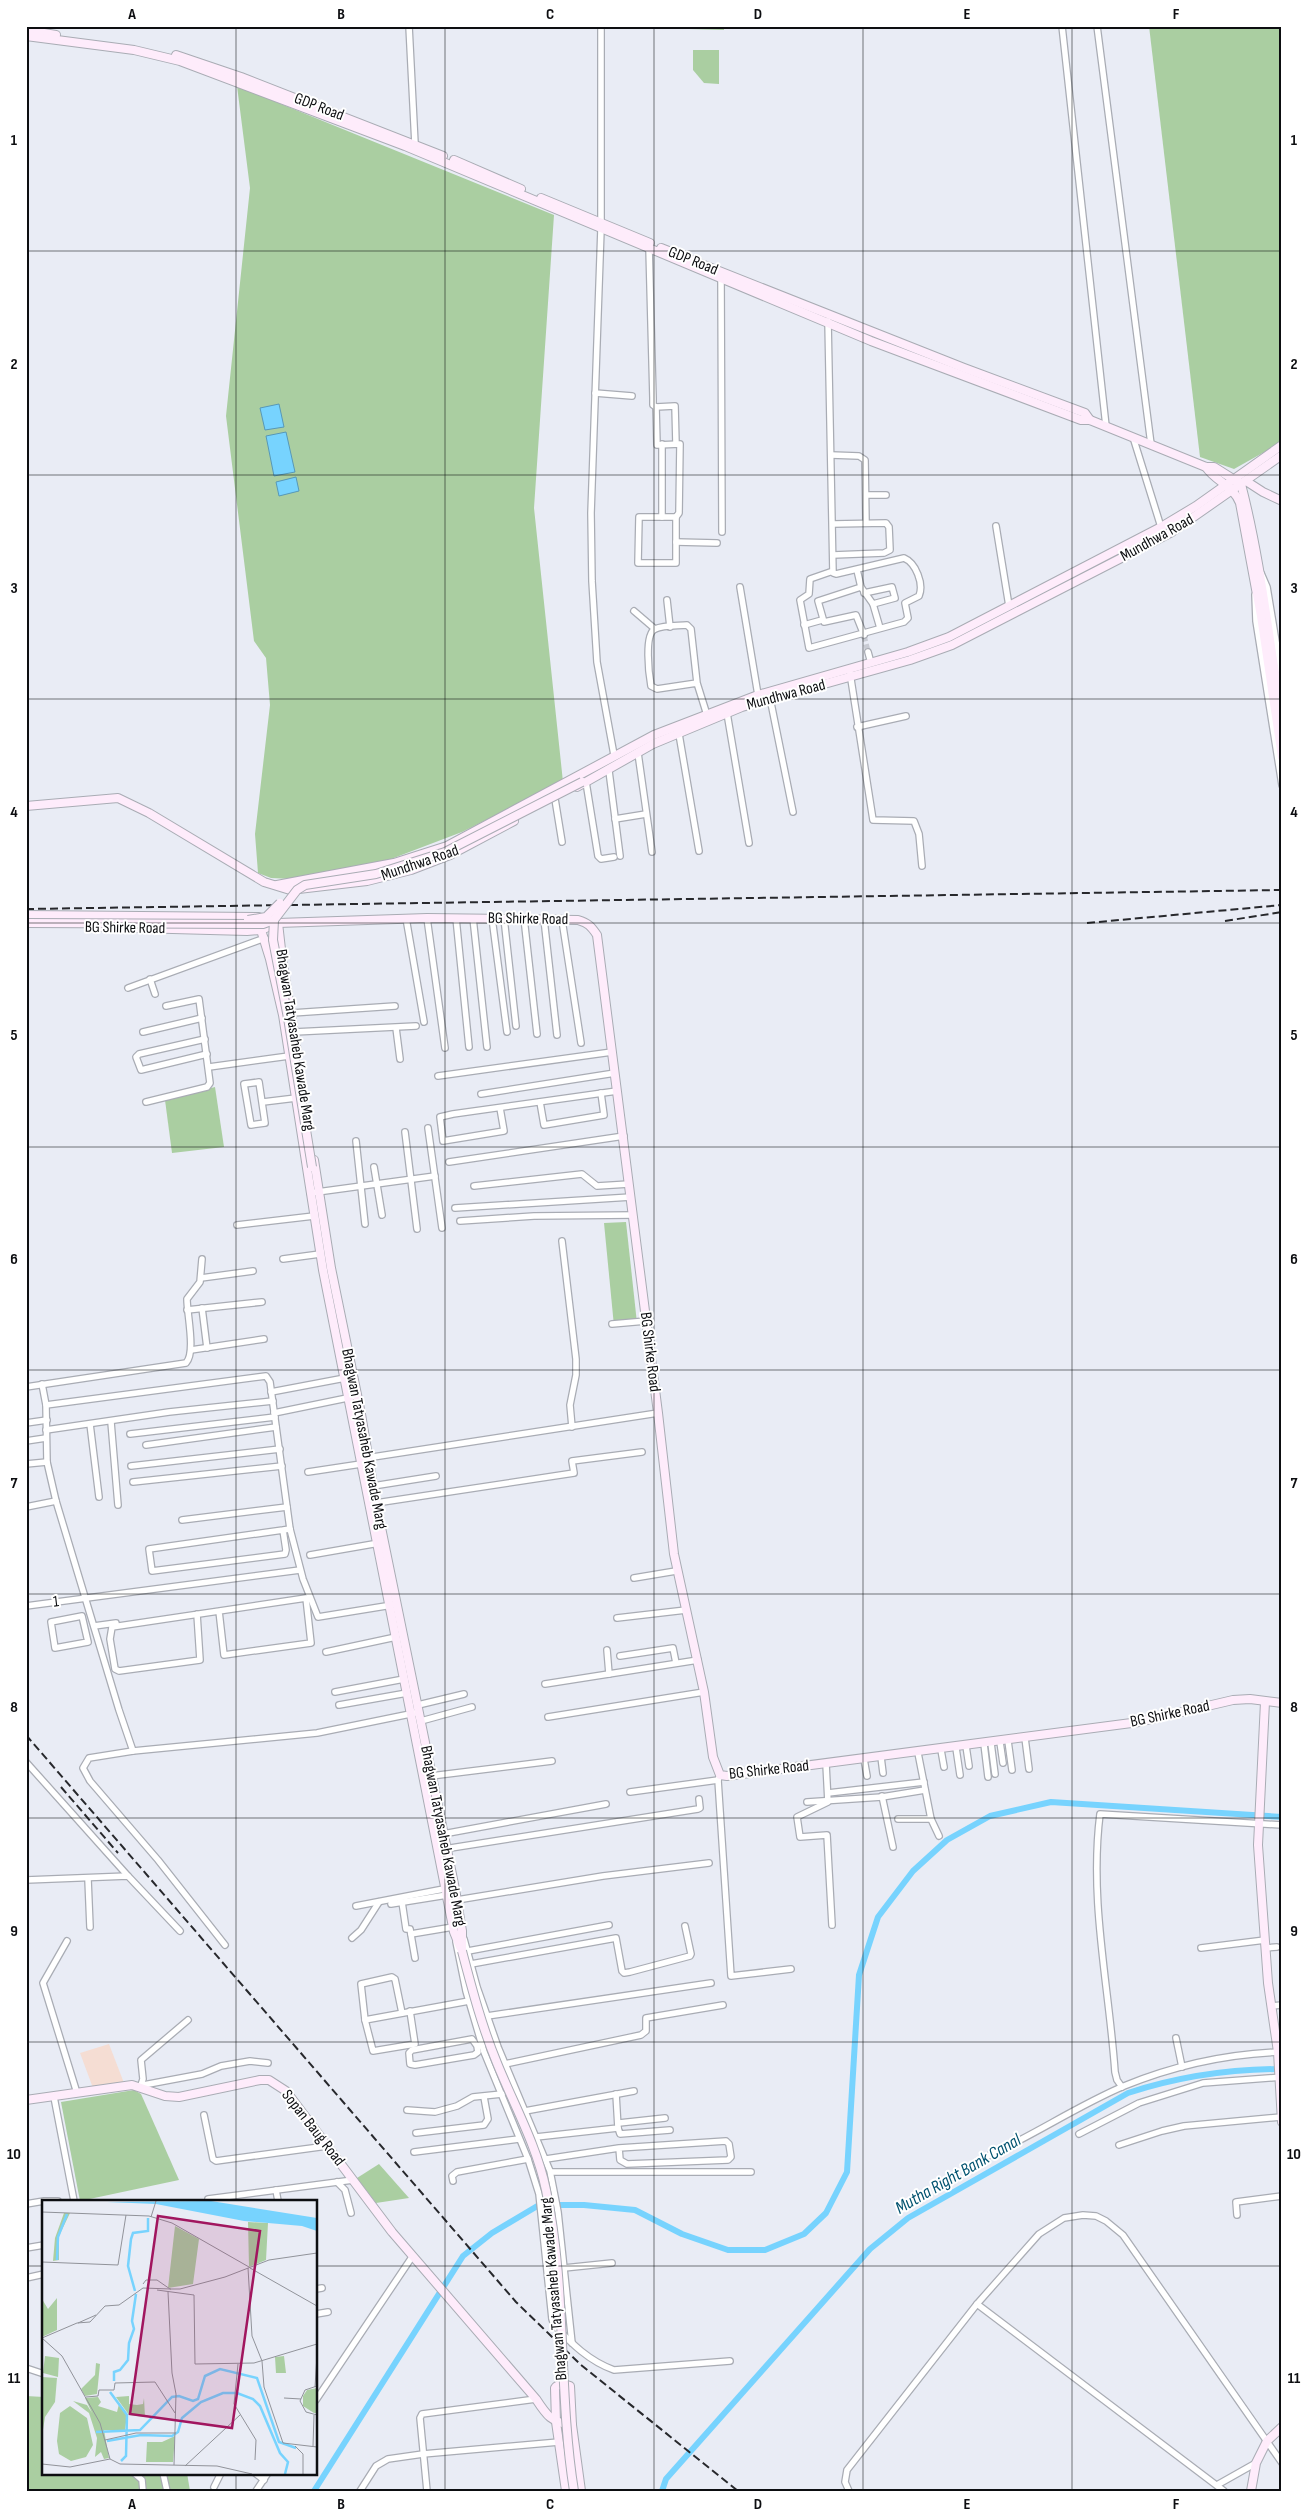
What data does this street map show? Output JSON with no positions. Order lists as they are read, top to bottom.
{
  "streets": {
    "street": [
      "GDP Road",
      "Mundhwa Road",
      "BG Shirke Road",
      "Bhagwan Tatyasaheb Kawade Marg",
      "1",
      "Sopan Baug Road"
    ]
  },
  "crossings": [
    ["GDP Road", "Mundhwa Road"],
    ["BG Shirke Road", "Bhagwan Tatyasaheb Kawade Marg"]
  ],
  "water": ["Mutha Right Bank Canal"],
  "grid": {
    "columns": [
      "A",
      "B",
      "C",
      "D",
      "E",
      "F"
    ],
    "rows": [
      "1",
      "2",
      "3",
      "4",
      "5",
      "6",
      "7",
      "8",
      "9",
      "10",
      "11"
    ]
  }
}
